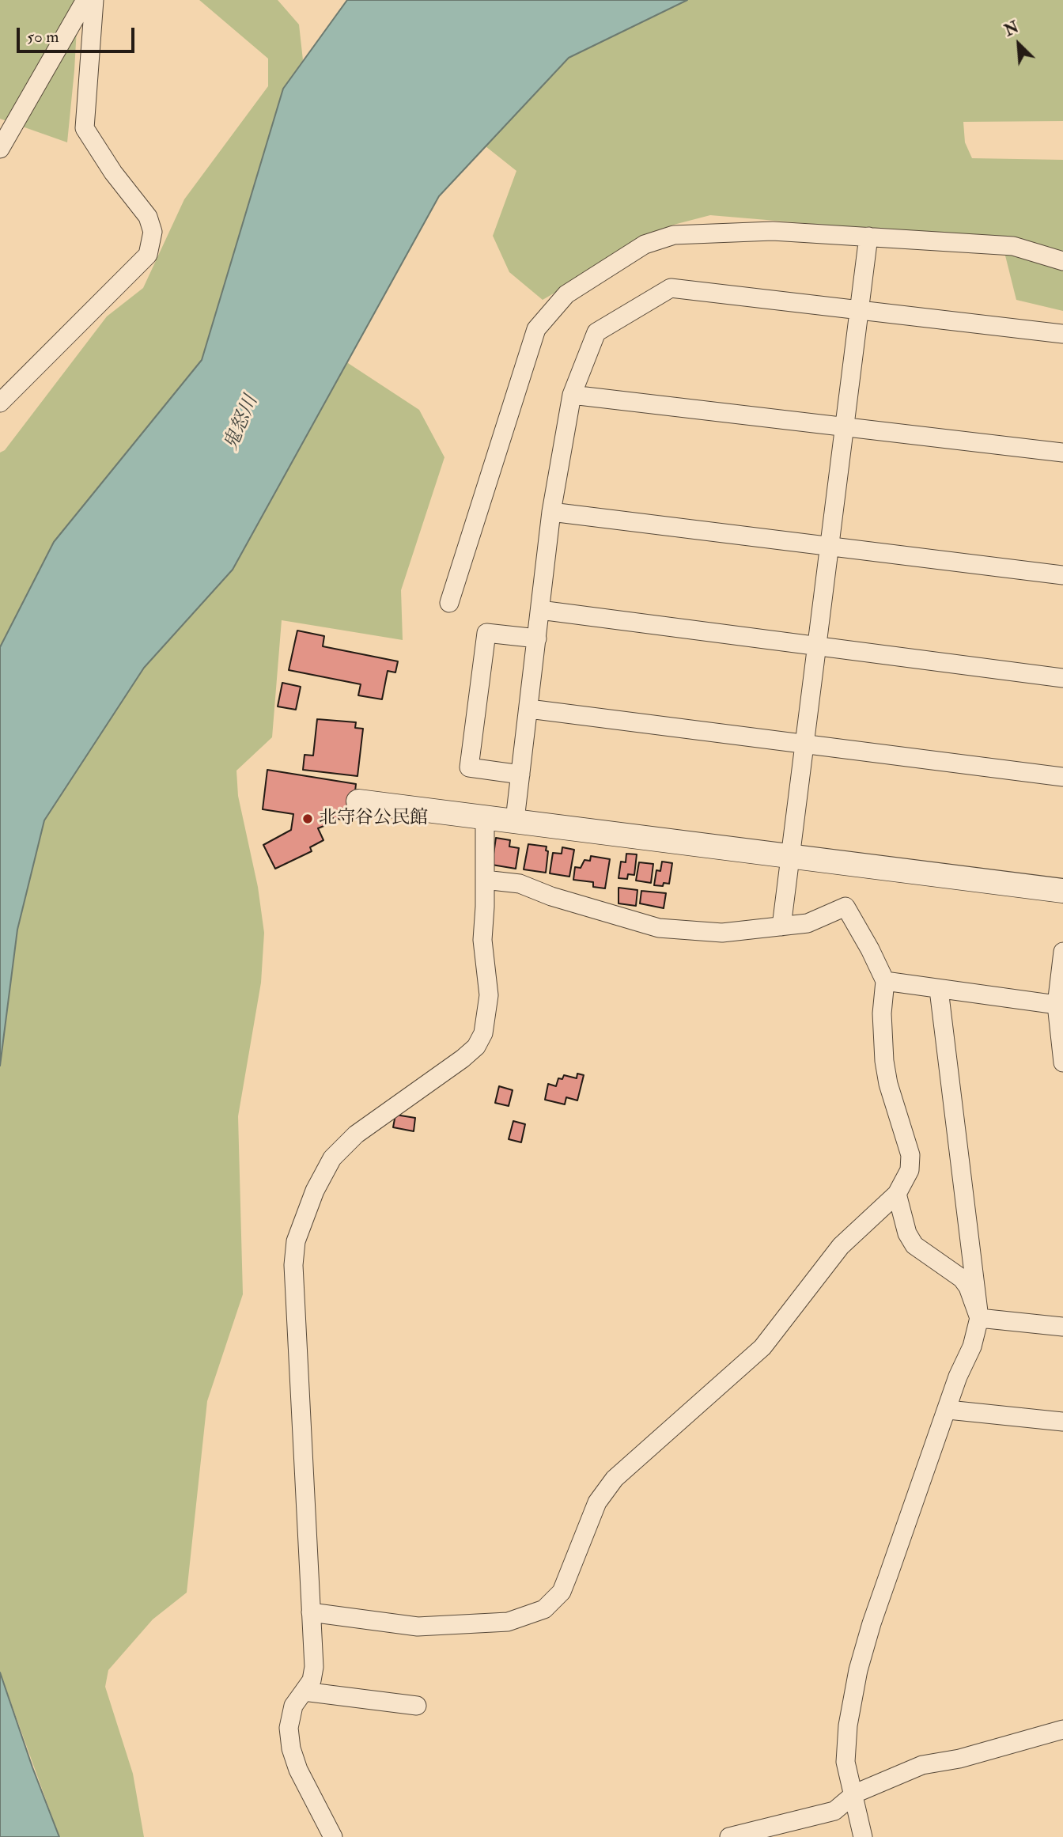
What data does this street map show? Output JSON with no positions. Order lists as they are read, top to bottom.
{
  "water": ["鬼怒川"],
  "places": ["北守谷公民館"],
  "scale_bar": "50 m",
  "north": "top left"
}
